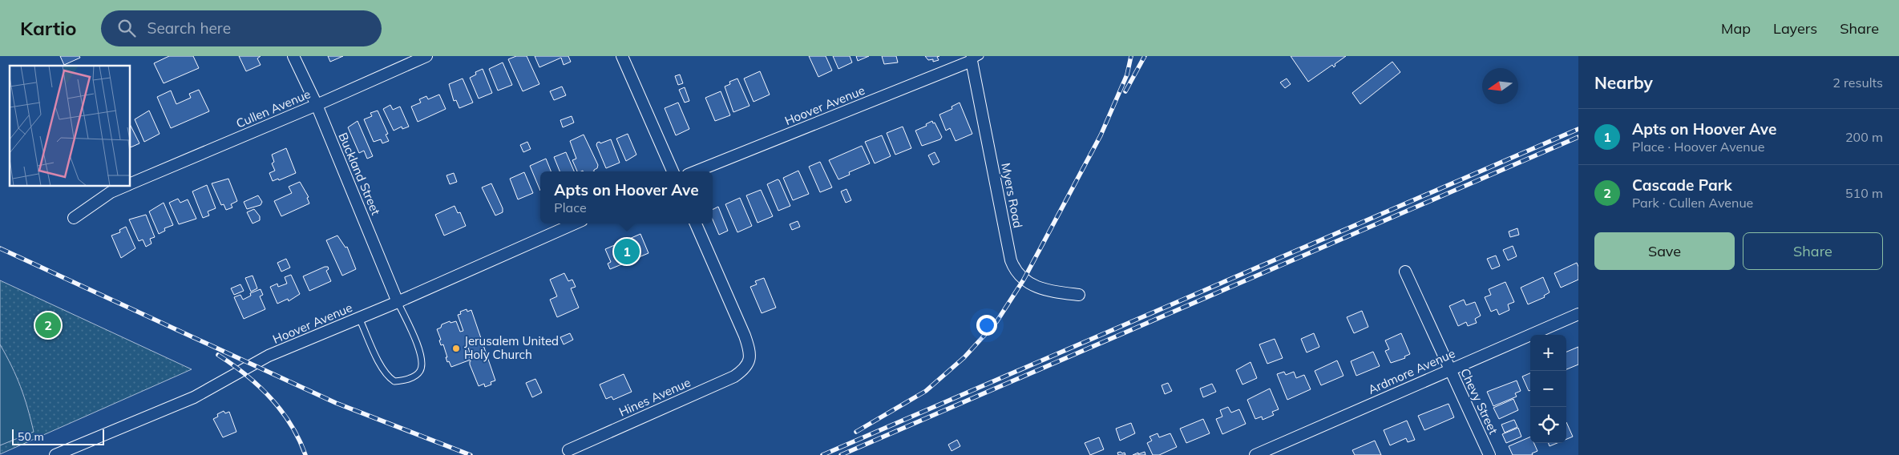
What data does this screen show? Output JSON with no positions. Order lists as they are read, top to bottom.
{
  "streets": {
    "street": [
      "Hoover Avenue",
      "Cullen Avenue",
      "Buckland Street",
      "Myers Road",
      "Ardmore Avenue",
      "Hines Avenue",
      "Chevy Street"
    ]
  },
  "crossings": [
    ["Hoover Avenue", "Buckland Street"],
    ["Hoover Avenue", "Myers Road"],
    ["Cullen Avenue", "Buckland Street"],
    ["Ardmore Avenue", "Chevy Street"]
  ],
  "places": ["Jerusalem United Holy Church"],
  "scale_bar": "50 m",
  "north": "left",
  "page": {
    "header": "Kartio",
    "search": "Search here",
    "nav": ["Map", "Layers", "Share"],
    "heading": ["Nearby", "2 results"],
    "list": [
      {
        "mark": "1",
        "name": "Apts on Hoover Ave",
        "note": "Place · Hoover Avenue",
        "value": "200 m"
      },
      {
        "mark": "2",
        "name": "Cascade Park",
        "note": "Park · Cullen Avenue",
        "value": "510 m"
      }
    ],
    "popup": ["Apts on Hoover Ave", "Place"],
    "buttons": ["Save", "Share"],
    "pins": ["1", "2"],
    "map_buttons": ["+", "−"],
    "scale": "50 m"
  }
}
